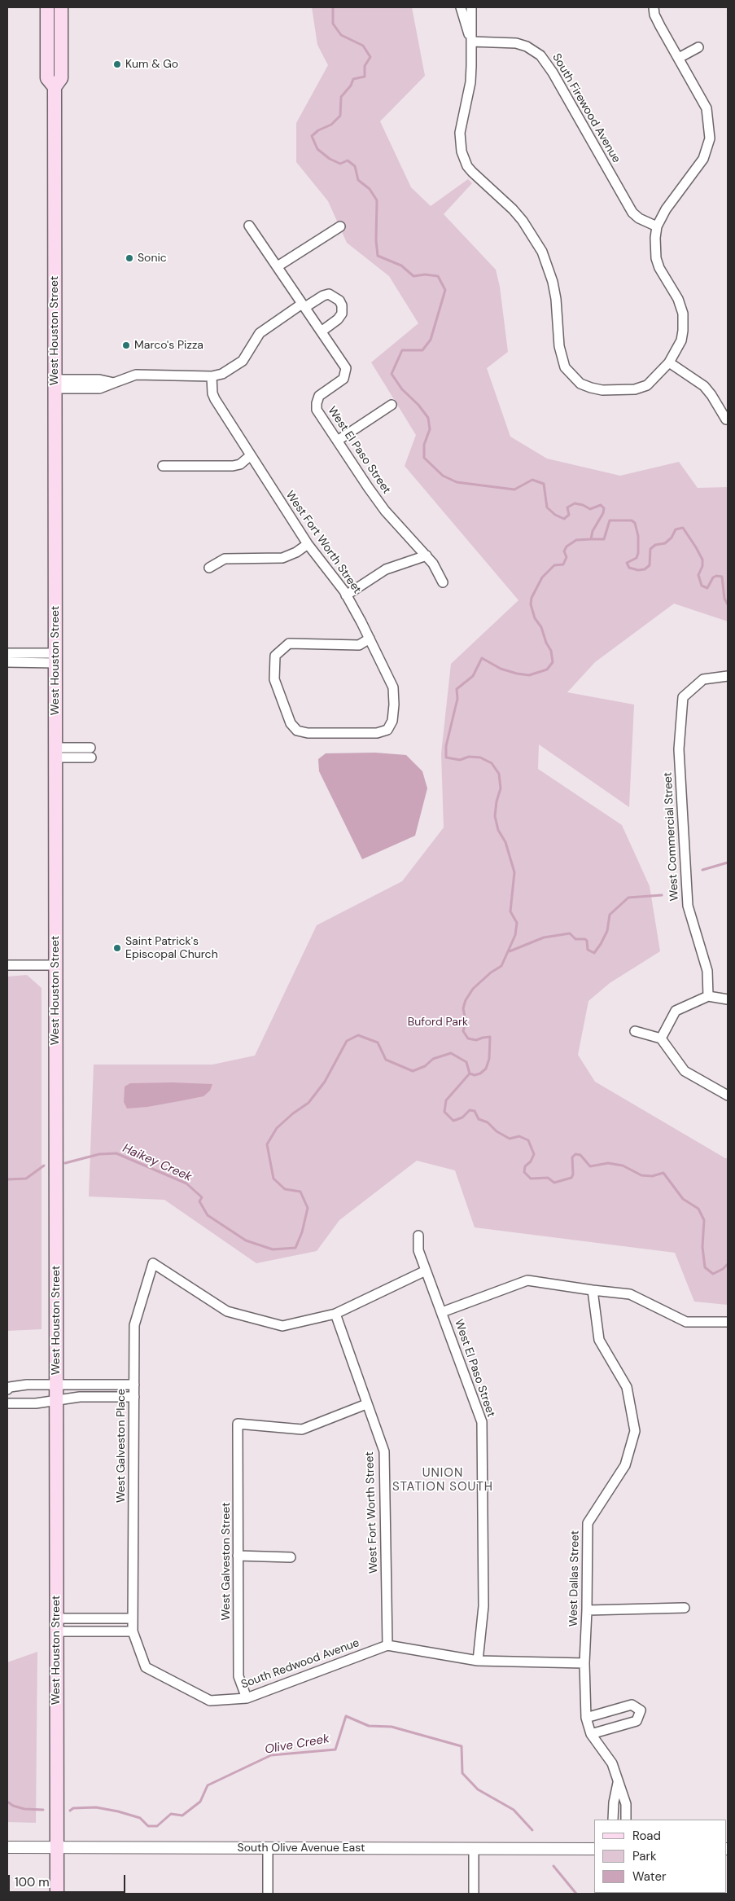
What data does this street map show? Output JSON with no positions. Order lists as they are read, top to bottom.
{
  "streets": {
    "main road": ["West Houston Street"],
    "street": [
      "South Firewood Avenue",
      "West El Paso Street",
      "West Fort Worth Street",
      "West Commercial Street",
      "West Galveston Place",
      "West Galveston Street",
      "West Dallas Street",
      "South Redwood Avenue",
      "South Olive Avenue East"
    ]
  },
  "crossings": [
    ["West Houston Street", "South Olive Avenue East"],
    ["West Fort Worth Street", "West Galveston Place"],
    ["West Fort Worth Street", "West Galveston Street"],
    ["West Fort Worth Street", "South Redwood Avenue"],
    ["West Galveston Place", "South Redwood Avenue"],
    ["West Galveston Street", "South Redwood Avenue"]
  ],
  "districts": ["UNION STATION SOUTH"],
  "water": ["Haikey Creek", "Olive Creek"],
  "parks": ["Buford Park"],
  "places": [
    "Kum & Go",
    "Sonic",
    "Marco's Pizza",
    "Saint Patrick's Episcopal Church"
  ],
  "legend": ["Road", "Park", "Water"],
  "scale_bar": "100 m"
}
